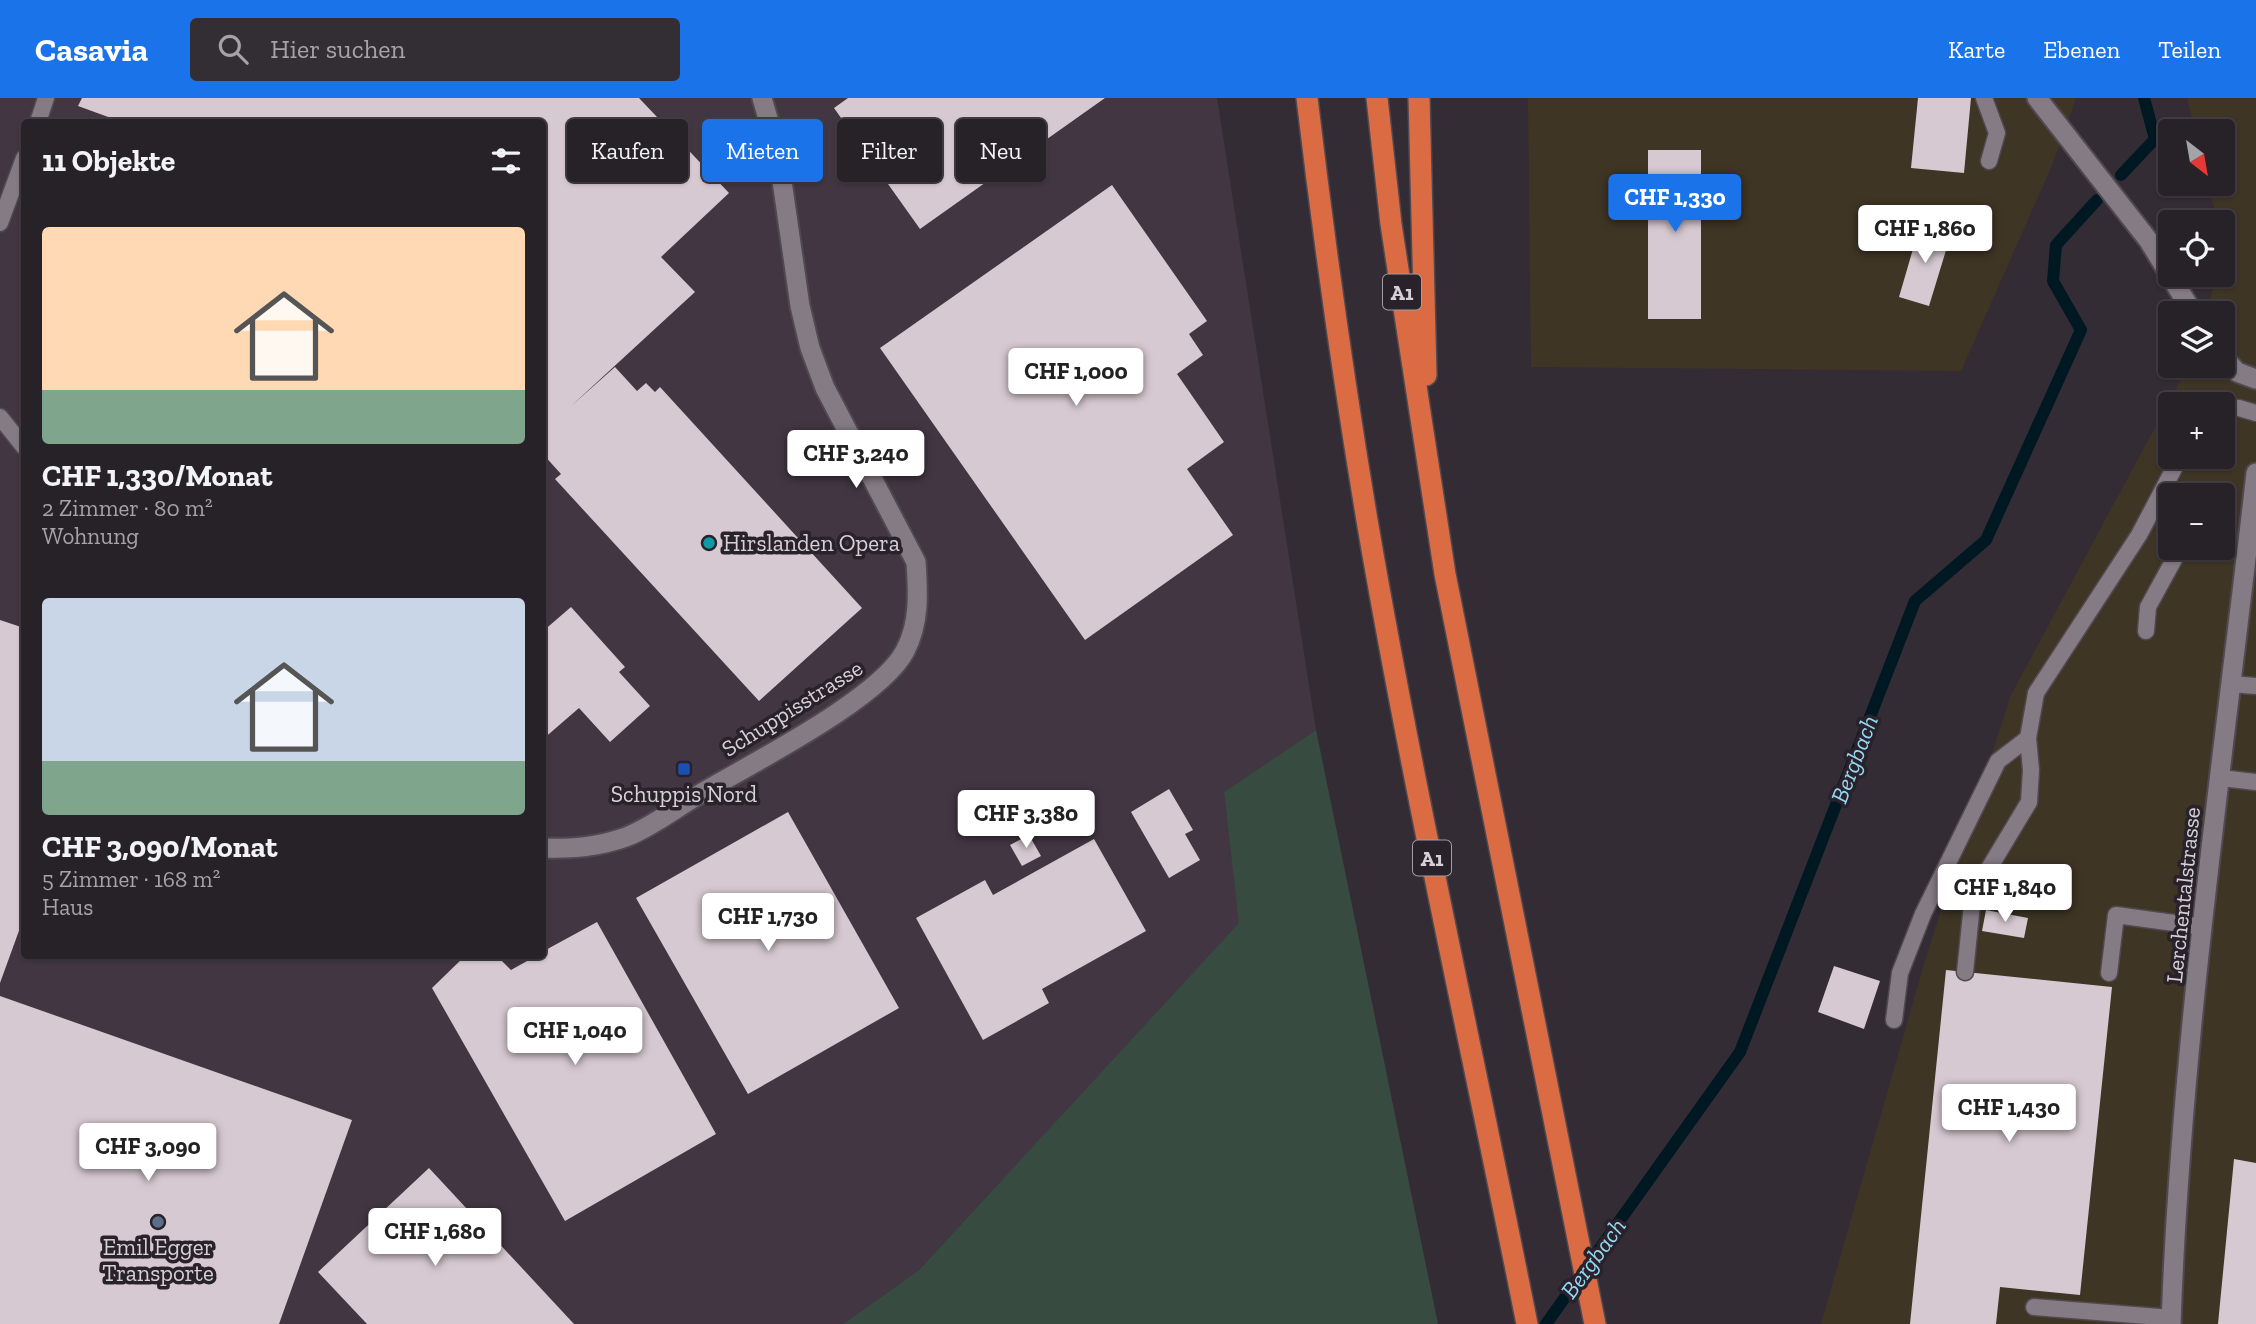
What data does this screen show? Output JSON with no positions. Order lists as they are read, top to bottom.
{
  "streets": {
    "highway": ["A1"],
    "street": ["Schuppisstrasse", "Lerchentalstrasse"]
  },
  "water": ["Bergbach"],
  "places": {
    "other": ["Hirslanden Opera", "Emil Egger Transporte"],
    "transit": ["Schuppis Nord"]
  },
  "north": "bottom right",
  "page": {
    "header": "Casavia",
    "search": "Hier suchen",
    "nav": ["Karte", "Ebenen", "Teilen"],
    "map_buttons": ["+", "−"],
    "chip": [
      "Kaufen",
      "Mieten",
      "Filter",
      "Neu"
    ],
    "heading": "11 Objekte",
    "price": [
      "CHF 1,330",
      "CHF 1,860",
      "CHF 1,000",
      "CHF 3,240",
      "CHF 3,380",
      "CHF 1,840",
      "CHF 1,730",
      "CHF 1,040",
      "CHF 1,430",
      "CHF 3,090",
      "CHF 1,680"
    ],
    "list": [
      {
        "name": "CHF 1,330/Monat",
        "note": "2 Zimmer · 80 m² · Wohnung"
      },
      {
        "name": "CHF 3,090/Monat",
        "note": "5 Zimmer · 168 m² · Haus"
      }
    ]
  }
}
